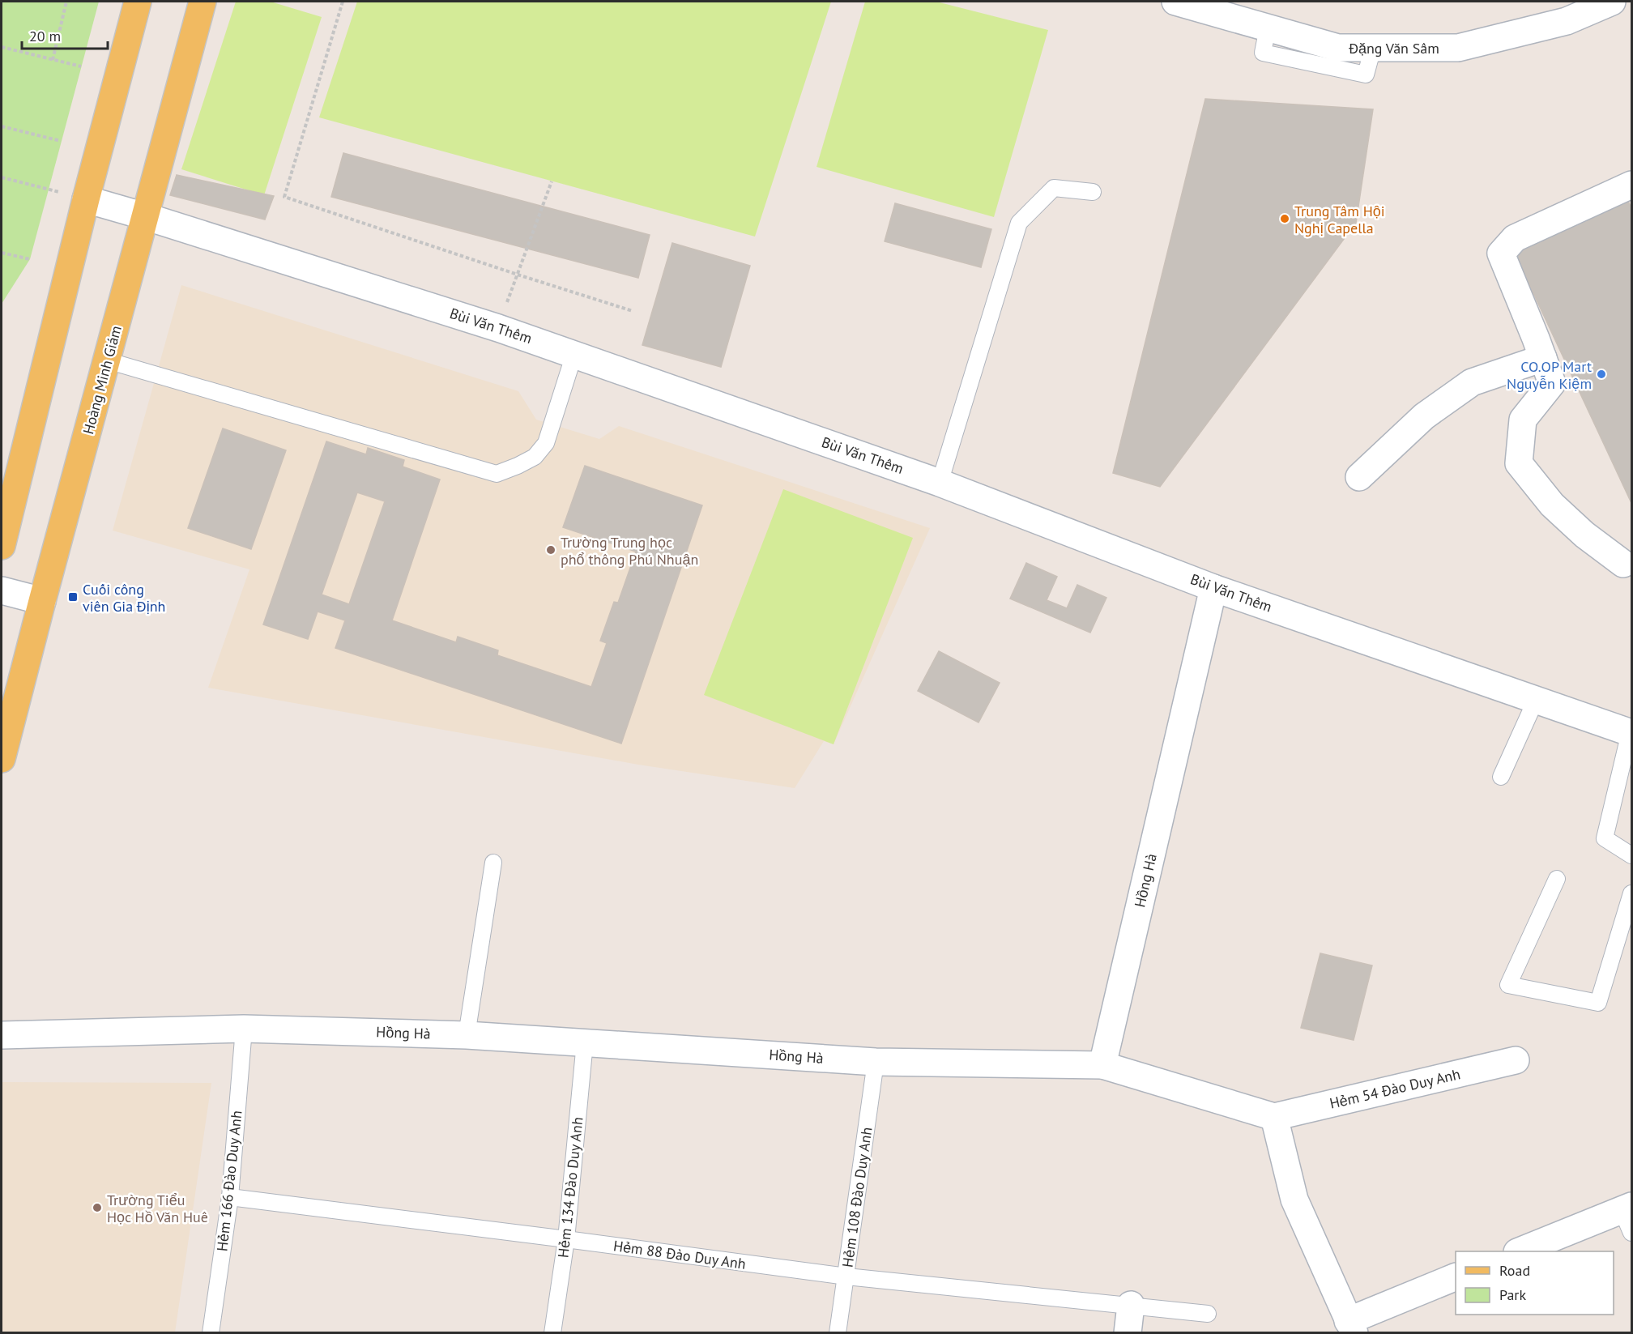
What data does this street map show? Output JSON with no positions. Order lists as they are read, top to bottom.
{
  "streets": {
    "main road": ["Hoàng Minh Giám"],
    "street": [
      "Đặng Văn Sâm",
      "Bùi Văn Thêm",
      "Hồng Hà",
      "Hẻm 54 Đào Duy Anh"
    ],
    "lane": [
      "Hẻm 166 Đào Duy Anh",
      "Hẻm 134 Đào Duy Anh",
      "Hẻm 108 Đào Duy Anh",
      "Hẻm 88 Đào Duy Anh"
    ]
  },
  "crossings": [
    ["Bùi Văn Thêm", "Hoàng Minh Giám"],
    ["Bùi Văn Thêm", "Hồng Hà"],
    ["Hồng Hà", "Hẻm 166 Đào Duy Anh"],
    ["Hồng Hà", "Hẻm 134 Đào Duy Anh"],
    ["Hồng Hà", "Hẻm 108 Đào Duy Anh"],
    ["Hẻm 166 Đào Duy Anh", "Hẻm 88 Đào Duy Anh"],
    ["Hẻm 134 Đào Duy Anh", "Hẻm 88 Đào Duy Anh"],
    ["Hẻm 108 Đào Duy Anh", "Hẻm 88 Đào Duy Anh"]
  ],
  "places": {
    "other": [
      "Trung Tâm Hội Nghị Capella",
      "CO.OP Mart Nguyễn Kiệm",
      "Trường Trung học phổ thông Phú Nhuận",
      "Trường Tiểu Học Hồ Văn Huê"
    ],
    "transit": ["Cuối công viên Gia Định"]
  },
  "legend": ["Road", "Park"],
  "scale_bar": "20 m"
}
